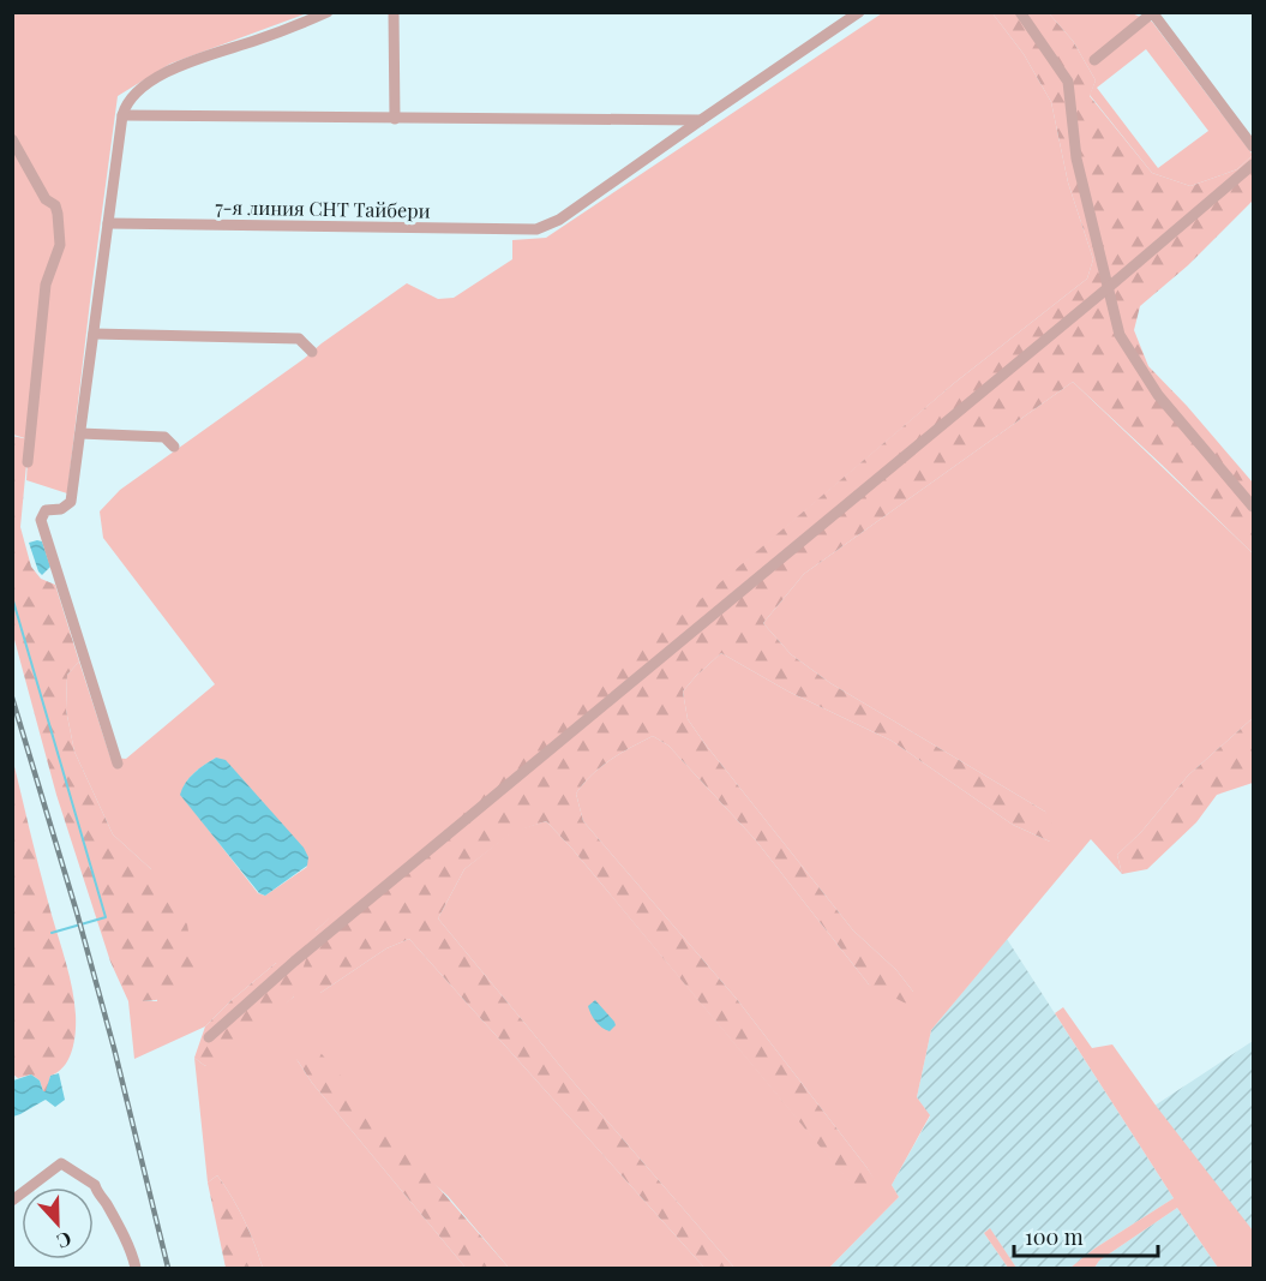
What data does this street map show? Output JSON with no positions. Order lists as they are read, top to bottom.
{
  "streets": {
    "street": ["7-я линия СНТ Тайбери"]
  },
  "scale_bar": "100 m",
  "north": "bottom"
}
